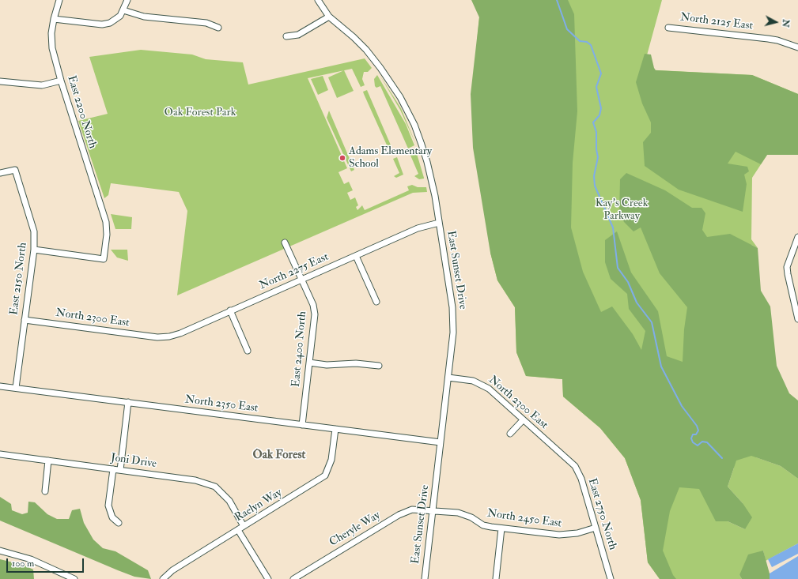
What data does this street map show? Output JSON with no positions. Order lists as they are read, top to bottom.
{
  "streets": {
    "street": [
      "North 2125 East",
      "East 2200 North",
      "East Sunset Drive",
      "North 2275 East",
      "East 2150 North",
      "North 2300 East",
      "East 2400 North",
      "North 2350 East",
      "Joni Drive",
      "Raelyn Way",
      "East 2750 North",
      "North 2450 East",
      "Cheryle Way"
    ]
  },
  "crossings": [
    ["East 2200 North", "East 2150 North"],
    ["East Sunset Drive", "North 2275 East"],
    ["East Sunset Drive", "North 2300 East"],
    ["East Sunset Drive", "North 2350 East"],
    ["East Sunset Drive", "North 2450 East"],
    ["East Sunset Drive", "Cheryle Way"],
    ["North 2275 East", "North 2300 East"],
    ["North 2275 East", "East 2400 North"],
    ["East 2150 North", "North 2300 East"],
    ["East 2150 North", "North 2350 East"],
    ["North 2300 East", "East 2750 North"],
    ["East 2400 North", "North 2350 East"],
    ["North 2350 East", "Raelyn Way"],
    ["Joni Drive", "Raelyn Way"],
    ["East 2750 North", "North 2450 East"],
    ["North 2450 East", "Cheryle Way"]
  ],
  "districts": ["Oak Forest"],
  "parks": ["Oak Forest Park", "Kay's Creek Parkway"],
  "places": ["Adams Elementary School"],
  "scale_bar": "100 m",
  "north": "right"
}
